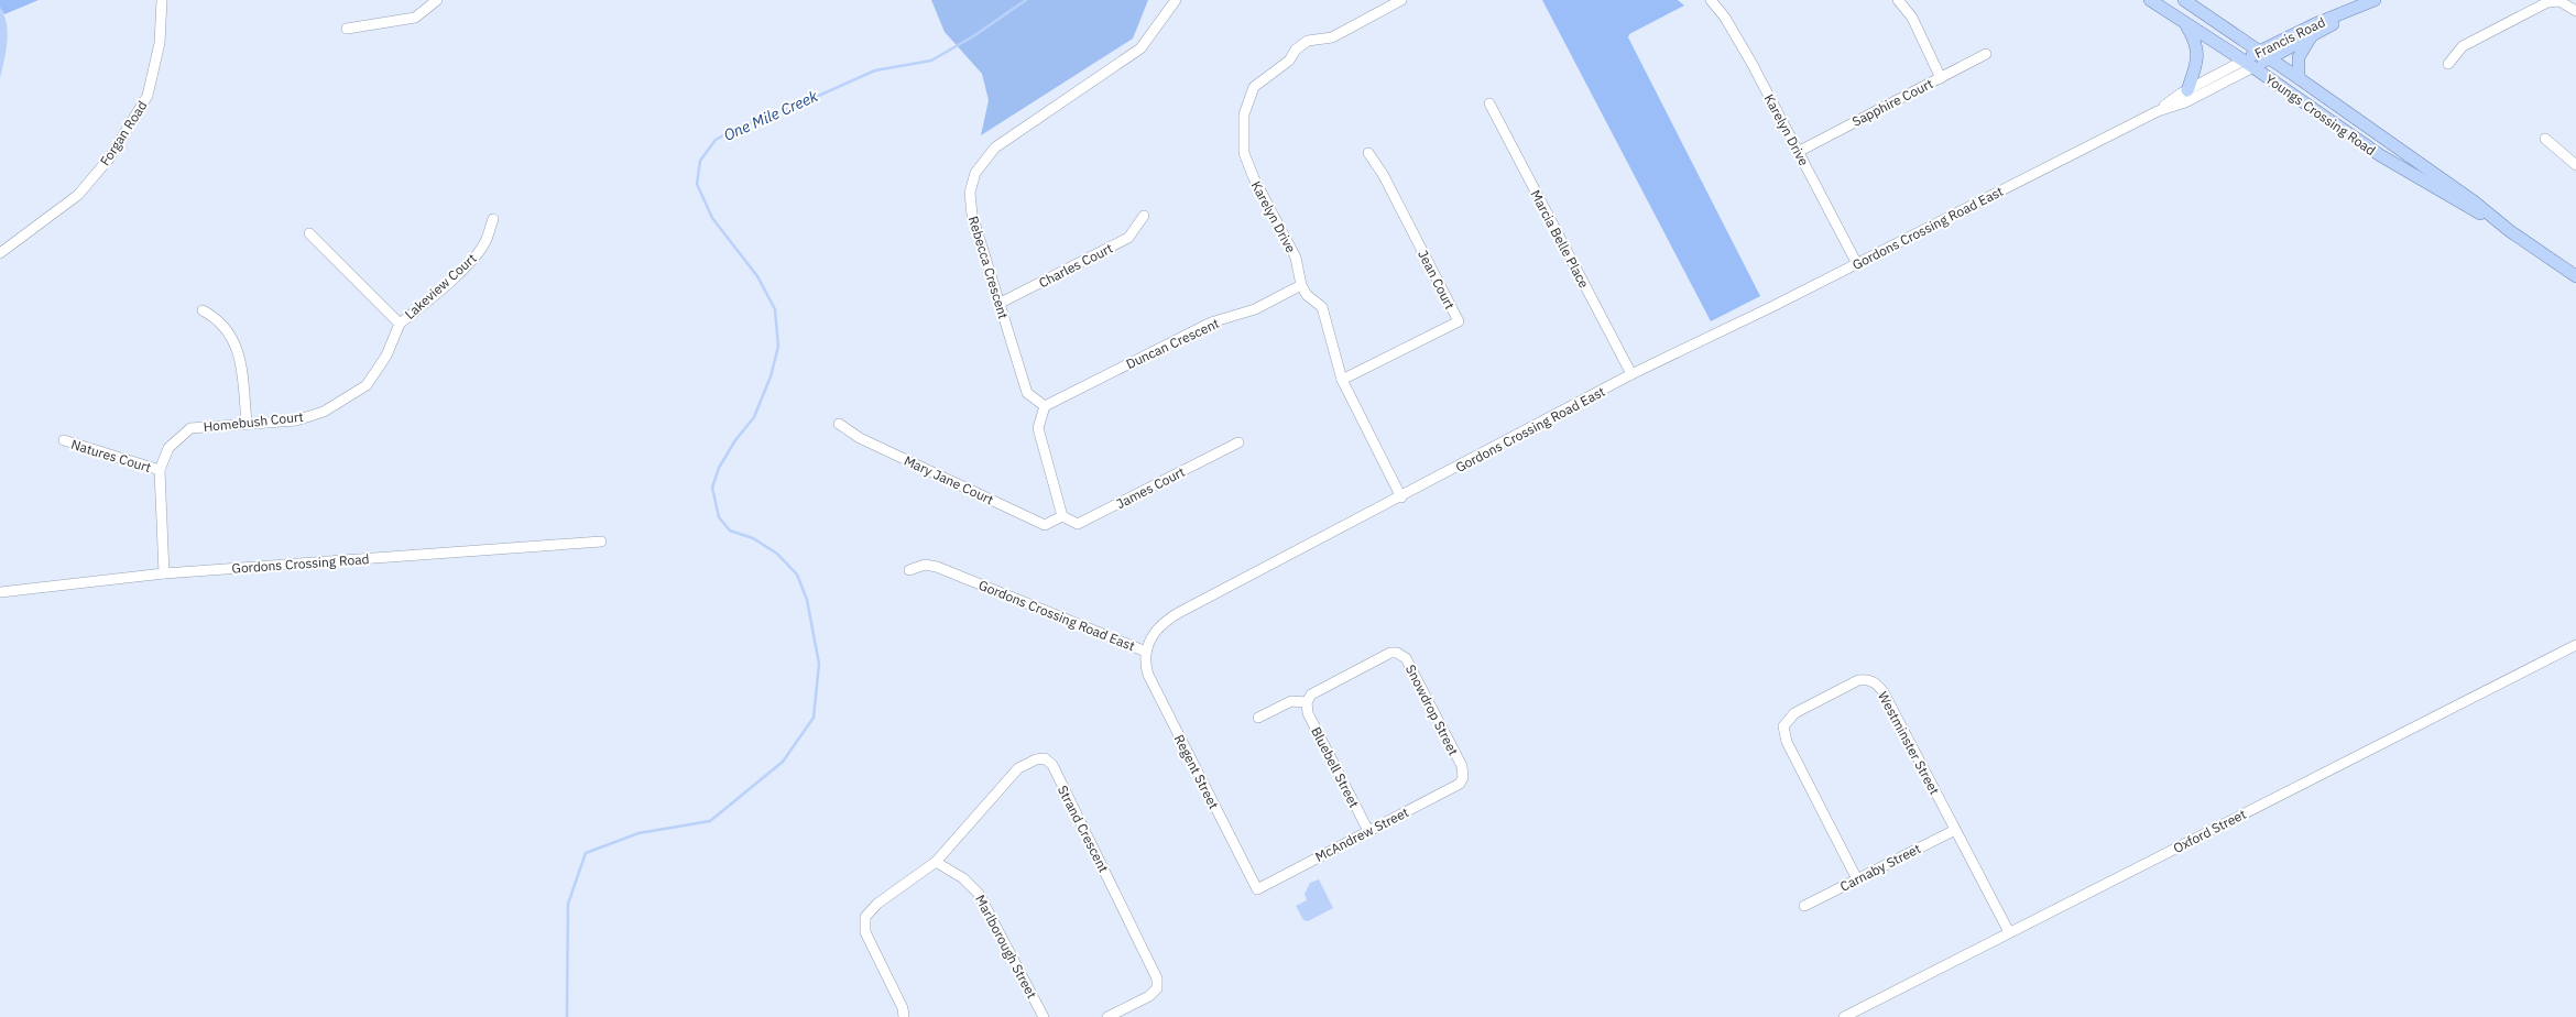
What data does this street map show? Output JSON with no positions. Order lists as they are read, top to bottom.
{
  "streets": {
    "main road": ["Francis Road", "Youngs Crossing Road"],
    "street": [
      "Sapphire Court",
      "Karelyn Drive",
      "Forgan Road",
      "Gordons Crossing Road East",
      "Marcia Belle Place",
      "Charles Court",
      "Rebecca Crescent",
      "Jean Court",
      "Lakeview Court",
      "Duncan Crescent",
      "Homebush Court",
      "Natures Court",
      "Mary Jane Court",
      "James Court",
      "Gordons Crossing Road",
      "Snowdrop Street",
      "Westminster Street",
      "Bluebell Street",
      "Regent Street",
      "Strand Crescent",
      "Oxford Street",
      "McAndrew Street",
      "Carnaby Street",
      "Marlborough Street"
    ]
  },
  "crossings": [
    ["Francis Road", "Youngs Crossing Road"],
    ["Francis Road", "Gordons Crossing Road East"],
    ["Sapphire Court", "Karelyn Drive"],
    ["Youngs Crossing Road", "Gordons Crossing Road East"],
    ["Karelyn Drive", "Gordons Crossing Road East"],
    ["Karelyn Drive", "Duncan Crescent"],
    ["Gordons Crossing Road East", "Marcia Belle Place"],
    ["Gordons Crossing Road East", "Regent Street"],
    ["Charles Court", "Rebecca Crescent"],
    ["Rebecca Crescent", "Duncan Crescent"],
    ["Lakeview Court", "Homebush Court"],
    ["Homebush Court", "Natures Court"],
    ["Homebush Court", "Gordons Crossing Road"],
    ["Mary Jane Court", "James Court"],
    ["Snowdrop Street", "Bluebell Street"],
    ["Snowdrop Street", "McAndrew Street"],
    ["Westminster Street", "Oxford Street"],
    ["Westminster Street", "Carnaby Street"],
    ["Bluebell Street", "McAndrew Street"],
    ["Regent Street", "McAndrew Street"],
    ["Strand Crescent", "Marlborough Street"]
  ],
  "water": ["One Mile Creek"]
}
